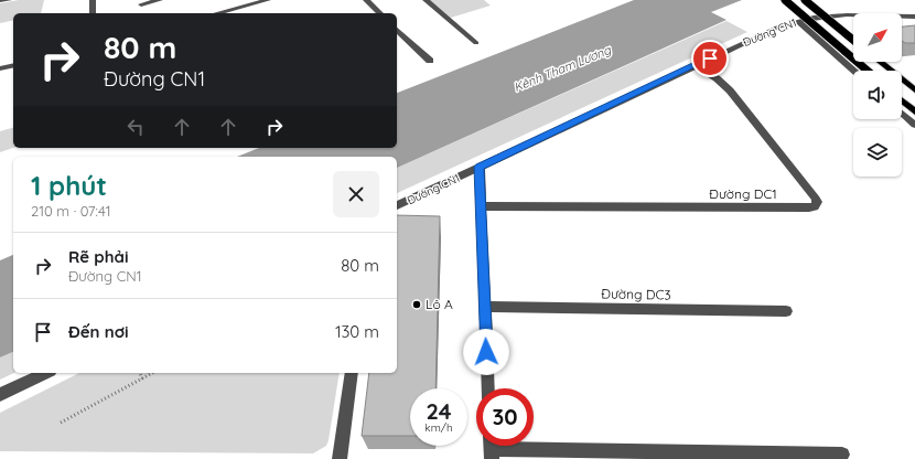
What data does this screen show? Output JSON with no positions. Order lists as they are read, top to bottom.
{
  "streets": {
    "street": ["Đường CN1", "Đường DC1", "Đường DC3"]
  },
  "crossings": [
    ["Đường CN1", "Đường DC1"]
  ],
  "water": ["Kênh Tham Lương"],
  "places": ["Lô A"],
  "north": "top right",
  "page": {
    "turn": ["80 m", "Đường CN1"],
    "heading": ["1 phút", "210 m · 07:41"],
    "list": [
      {
        "name": "Rẽ phải",
        "note": "Đường CN1",
        "value": "80 m"
      },
      {
        "name": "Đến nơi",
        "value": "130 m"
      }
    ],
    "speed": "24 km/h",
    "limit": "30"
  }
}
